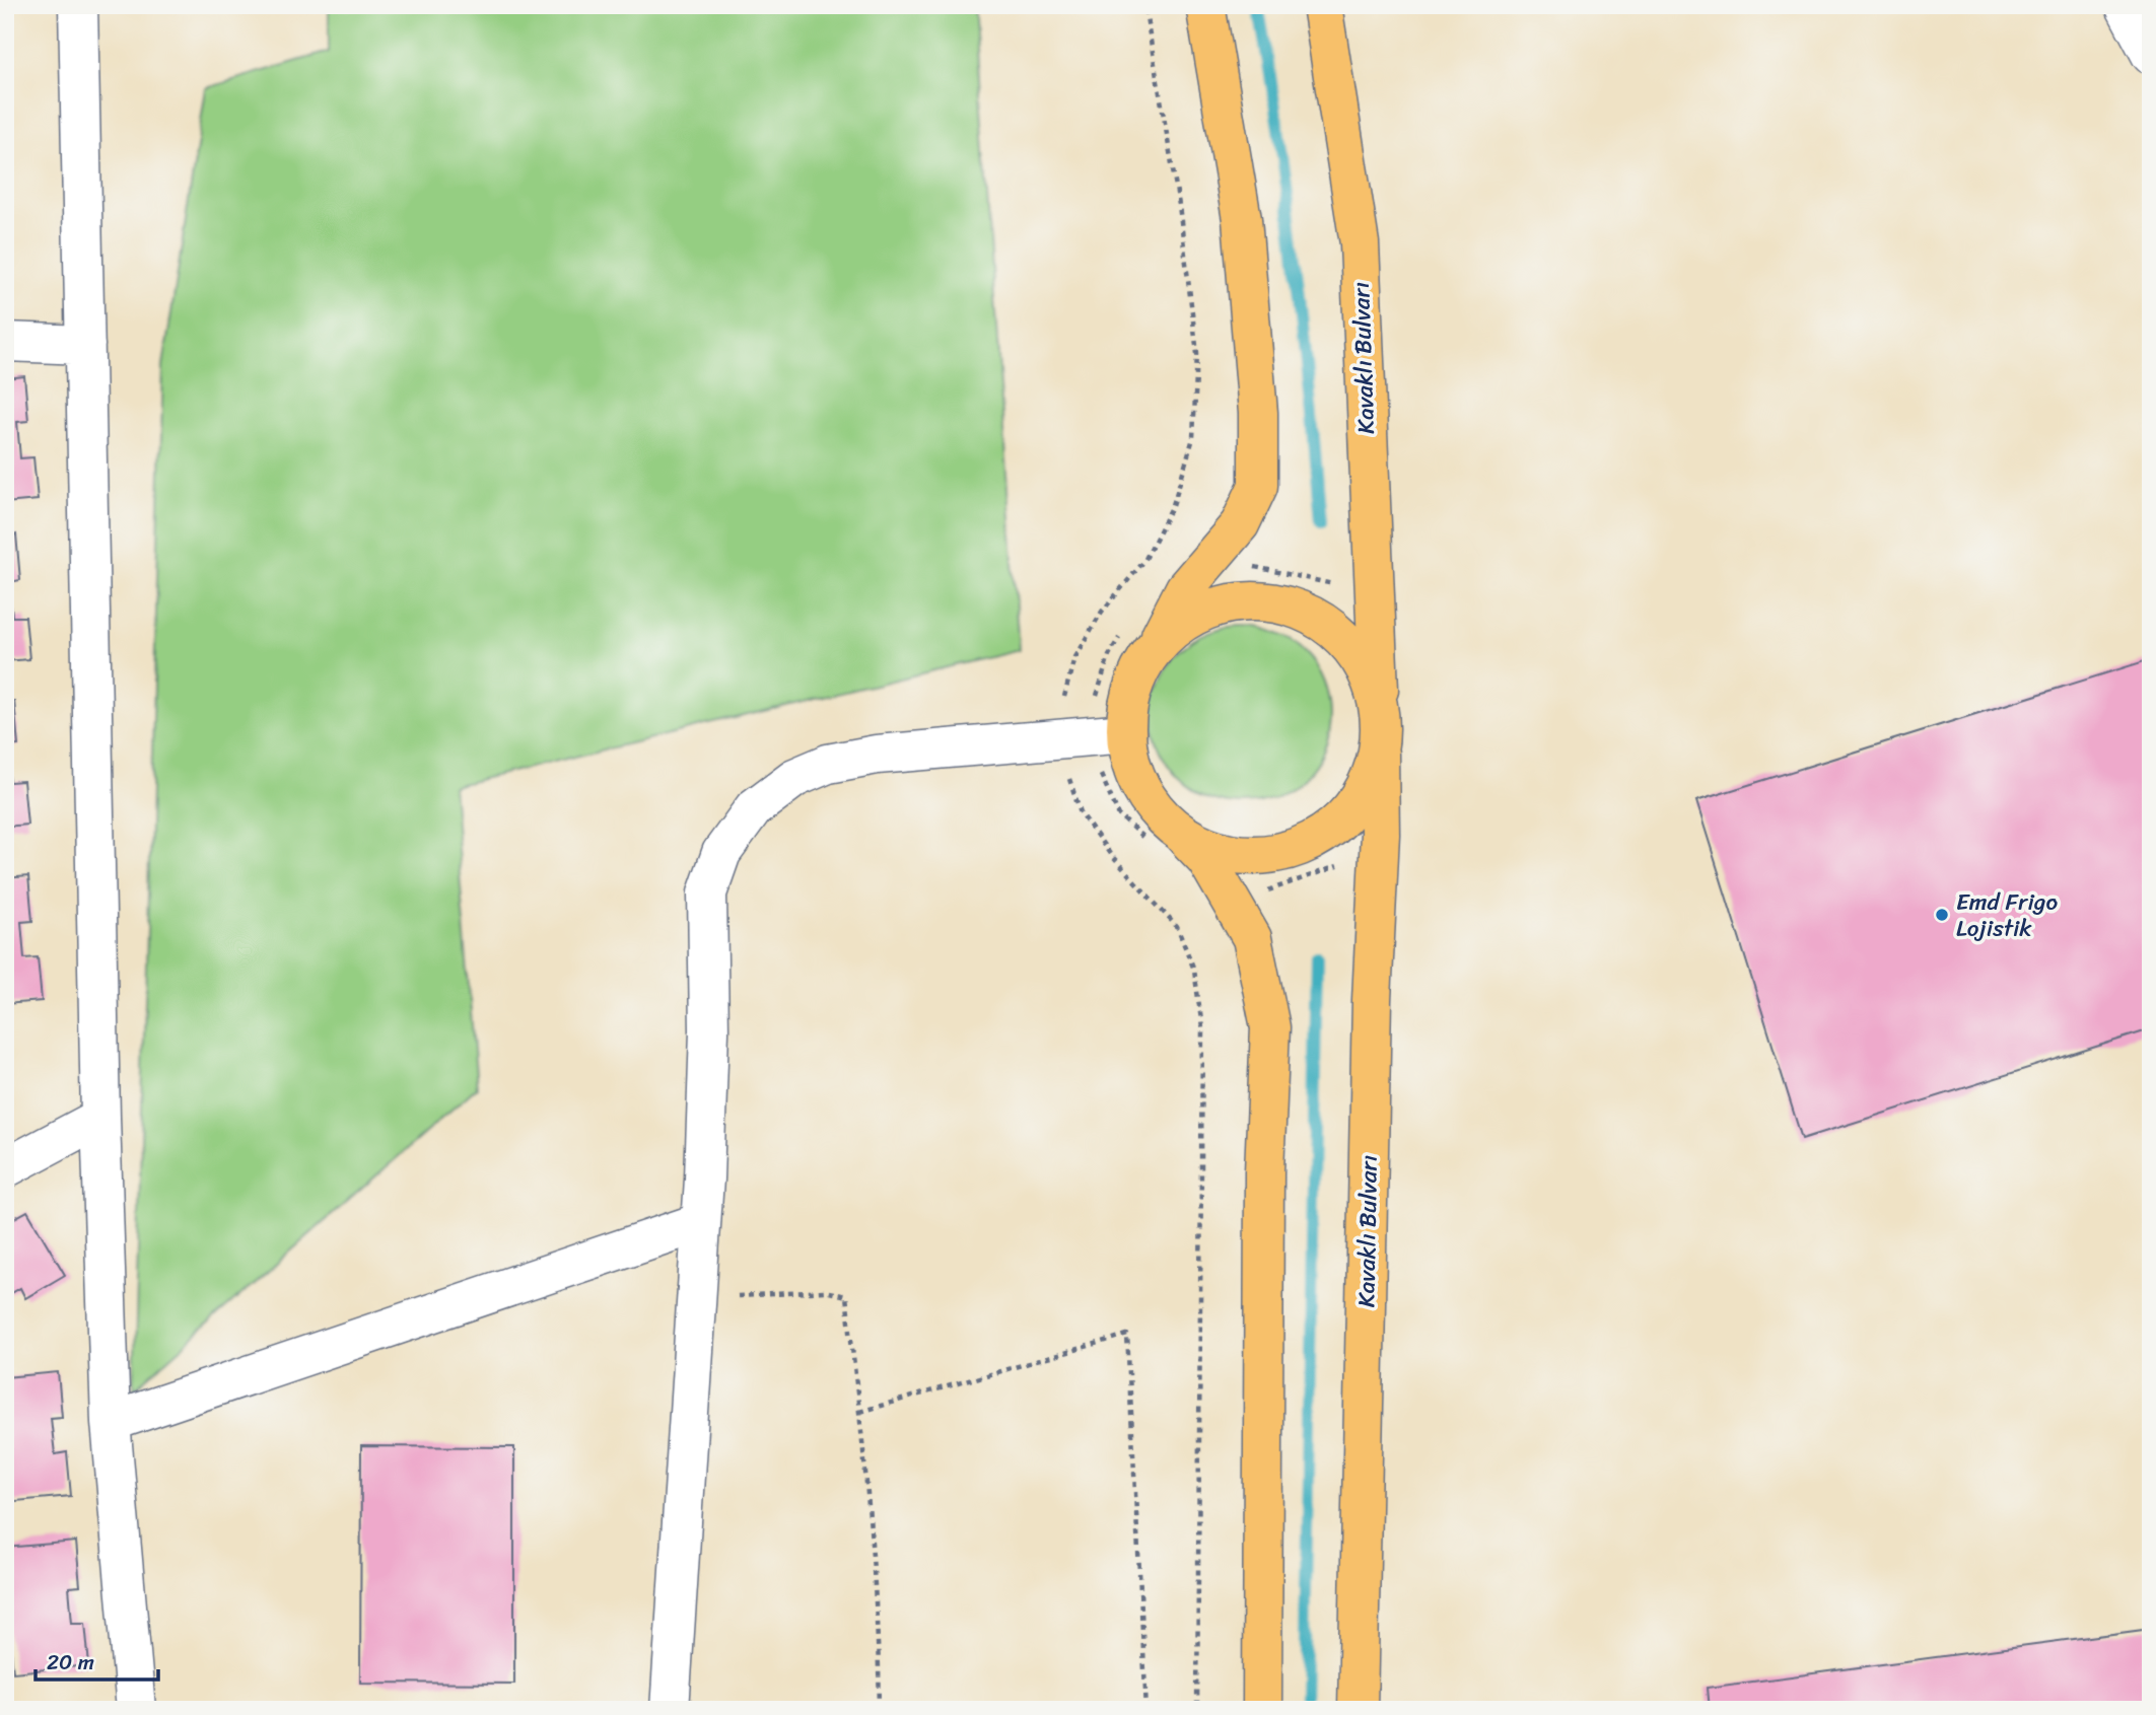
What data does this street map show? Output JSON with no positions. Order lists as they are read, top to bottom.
{
  "streets": {
    "main road": ["Kavaklı Bulvarı"]
  },
  "places": ["Emd Frigo Lojistik"],
  "scale_bar": "20 m"
}
